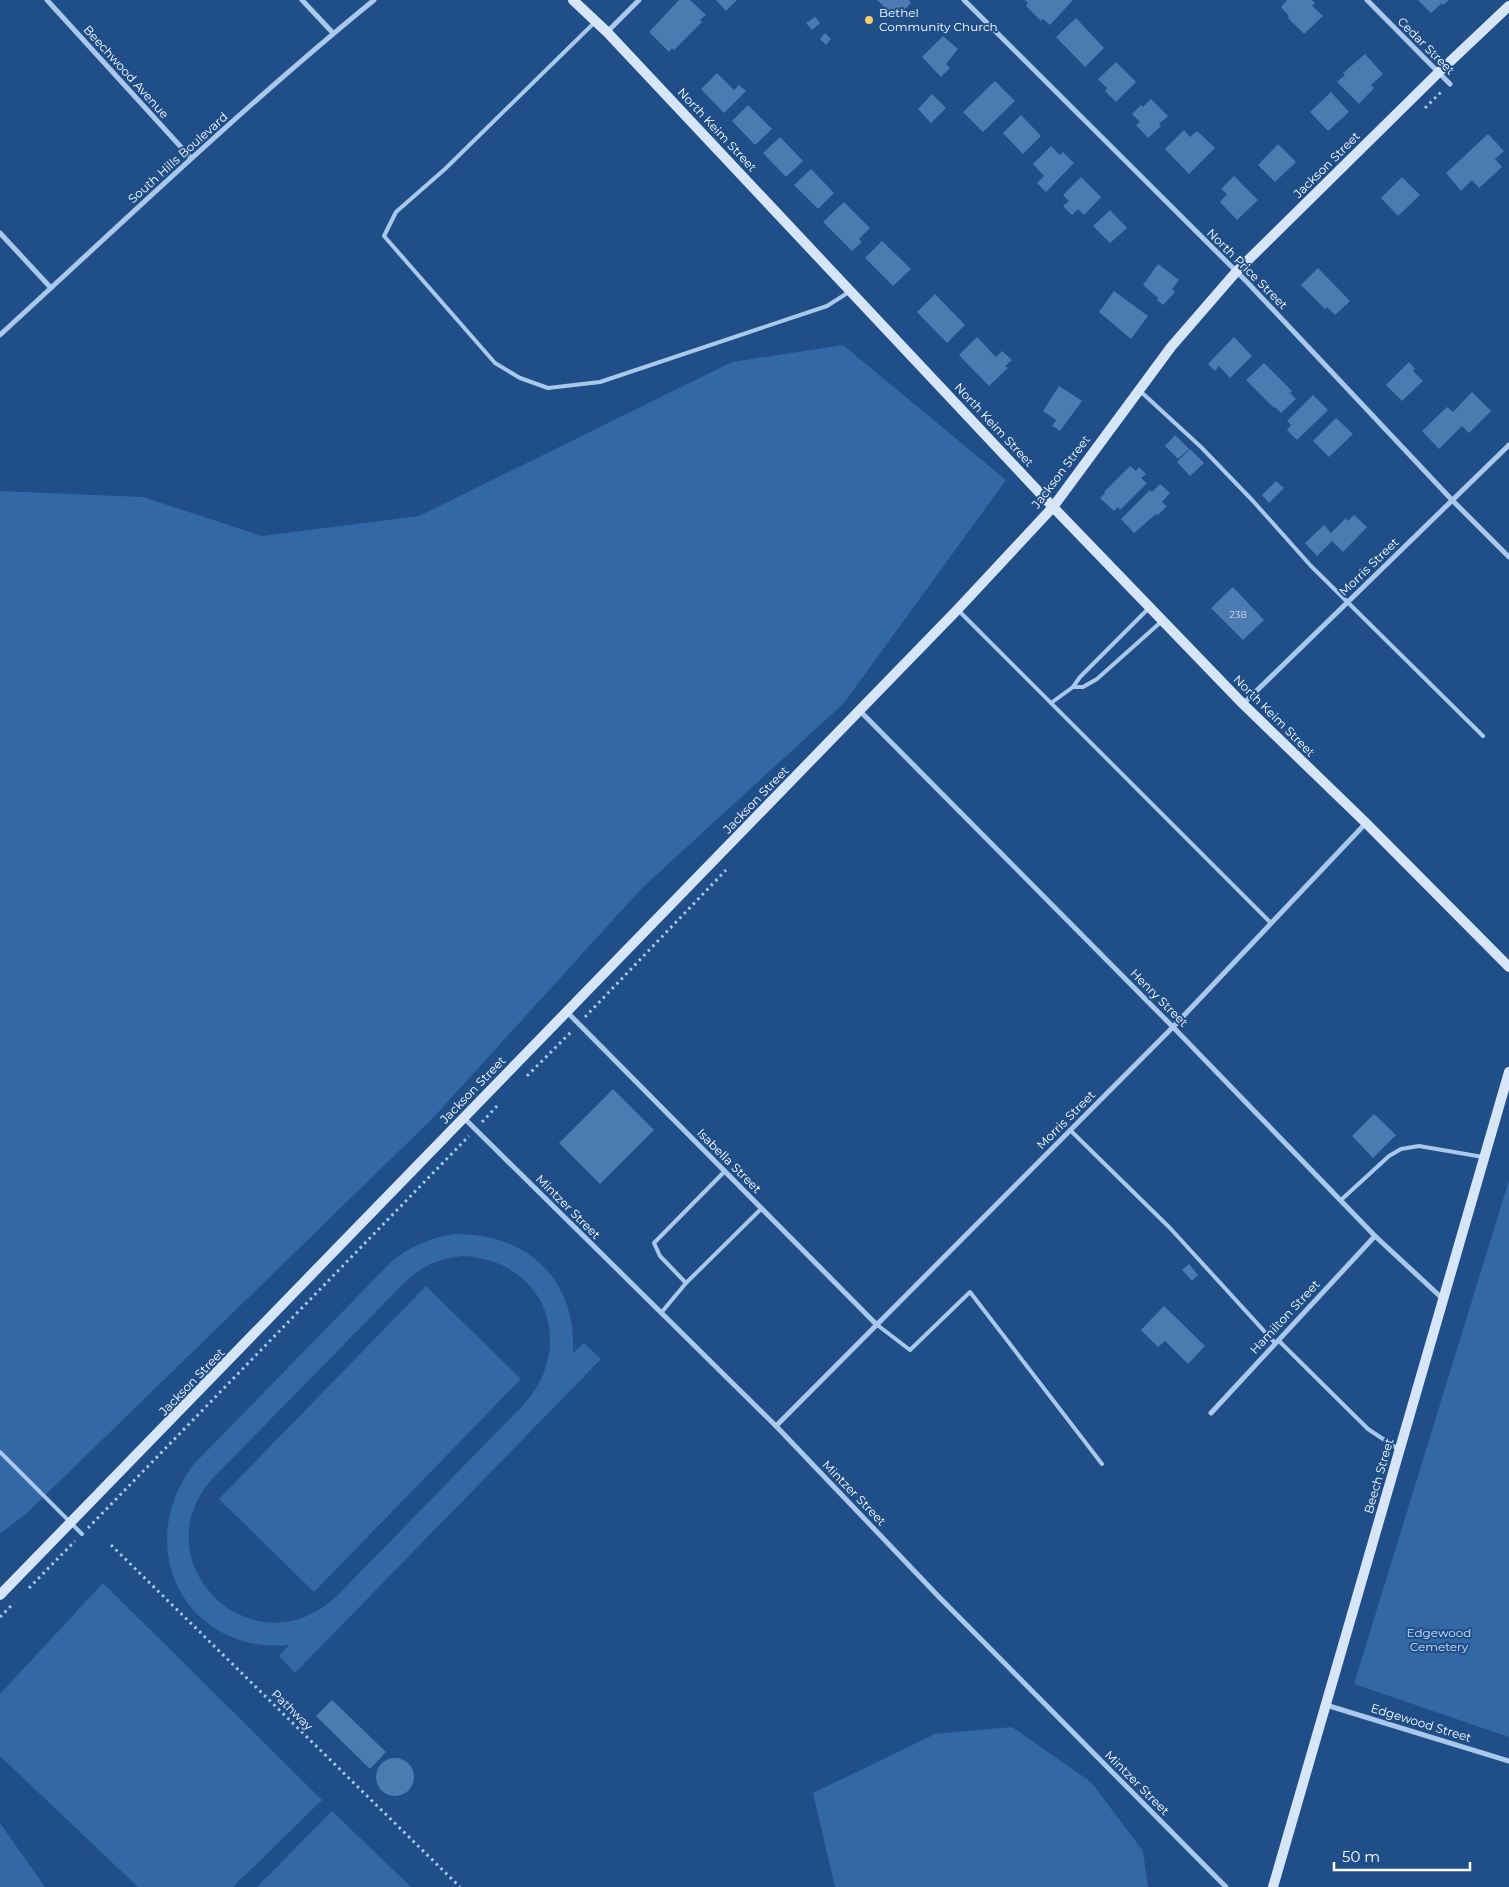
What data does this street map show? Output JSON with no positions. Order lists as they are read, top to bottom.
{
  "streets": {
    "street": [
      "Cedar Street",
      "Beechwood Avenue",
      "North Keim Street",
      "South Hills Boulevard",
      "Jackson Street",
      "North Price Street",
      "Morris Street",
      "Henry Street",
      "Isabella Street",
      "Mintzer Street",
      "Hamilton Street",
      "Beech Street",
      "Edgewood Street"
    ],
    "path": ["Pathway"]
  },
  "crossings": [
    ["Cedar Street", "Jackson Street"],
    ["Beechwood Avenue", "South Hills Boulevard"],
    ["North Keim Street", "Jackson Street"],
    ["North Keim Street", "Morris Street"],
    ["Jackson Street", "North Price Street"],
    ["Jackson Street", "Henry Street"],
    ["Jackson Street", "Isabella Street"],
    ["Jackson Street", "Mintzer Street"],
    ["North Price Street", "Morris Street"],
    ["Morris Street", "Henry Street"],
    ["Morris Street", "Isabella Street"],
    ["Morris Street", "Mintzer Street"],
    ["Henry Street", "Hamilton Street"],
    ["Henry Street", "Beech Street"],
    ["Beech Street", "Edgewood Street"]
  ],
  "parks": ["Edgewood Cemetery"],
  "places": ["Bethel Community Church"],
  "house_numbers": ["238"],
  "scale_bar": "50 m"
}
